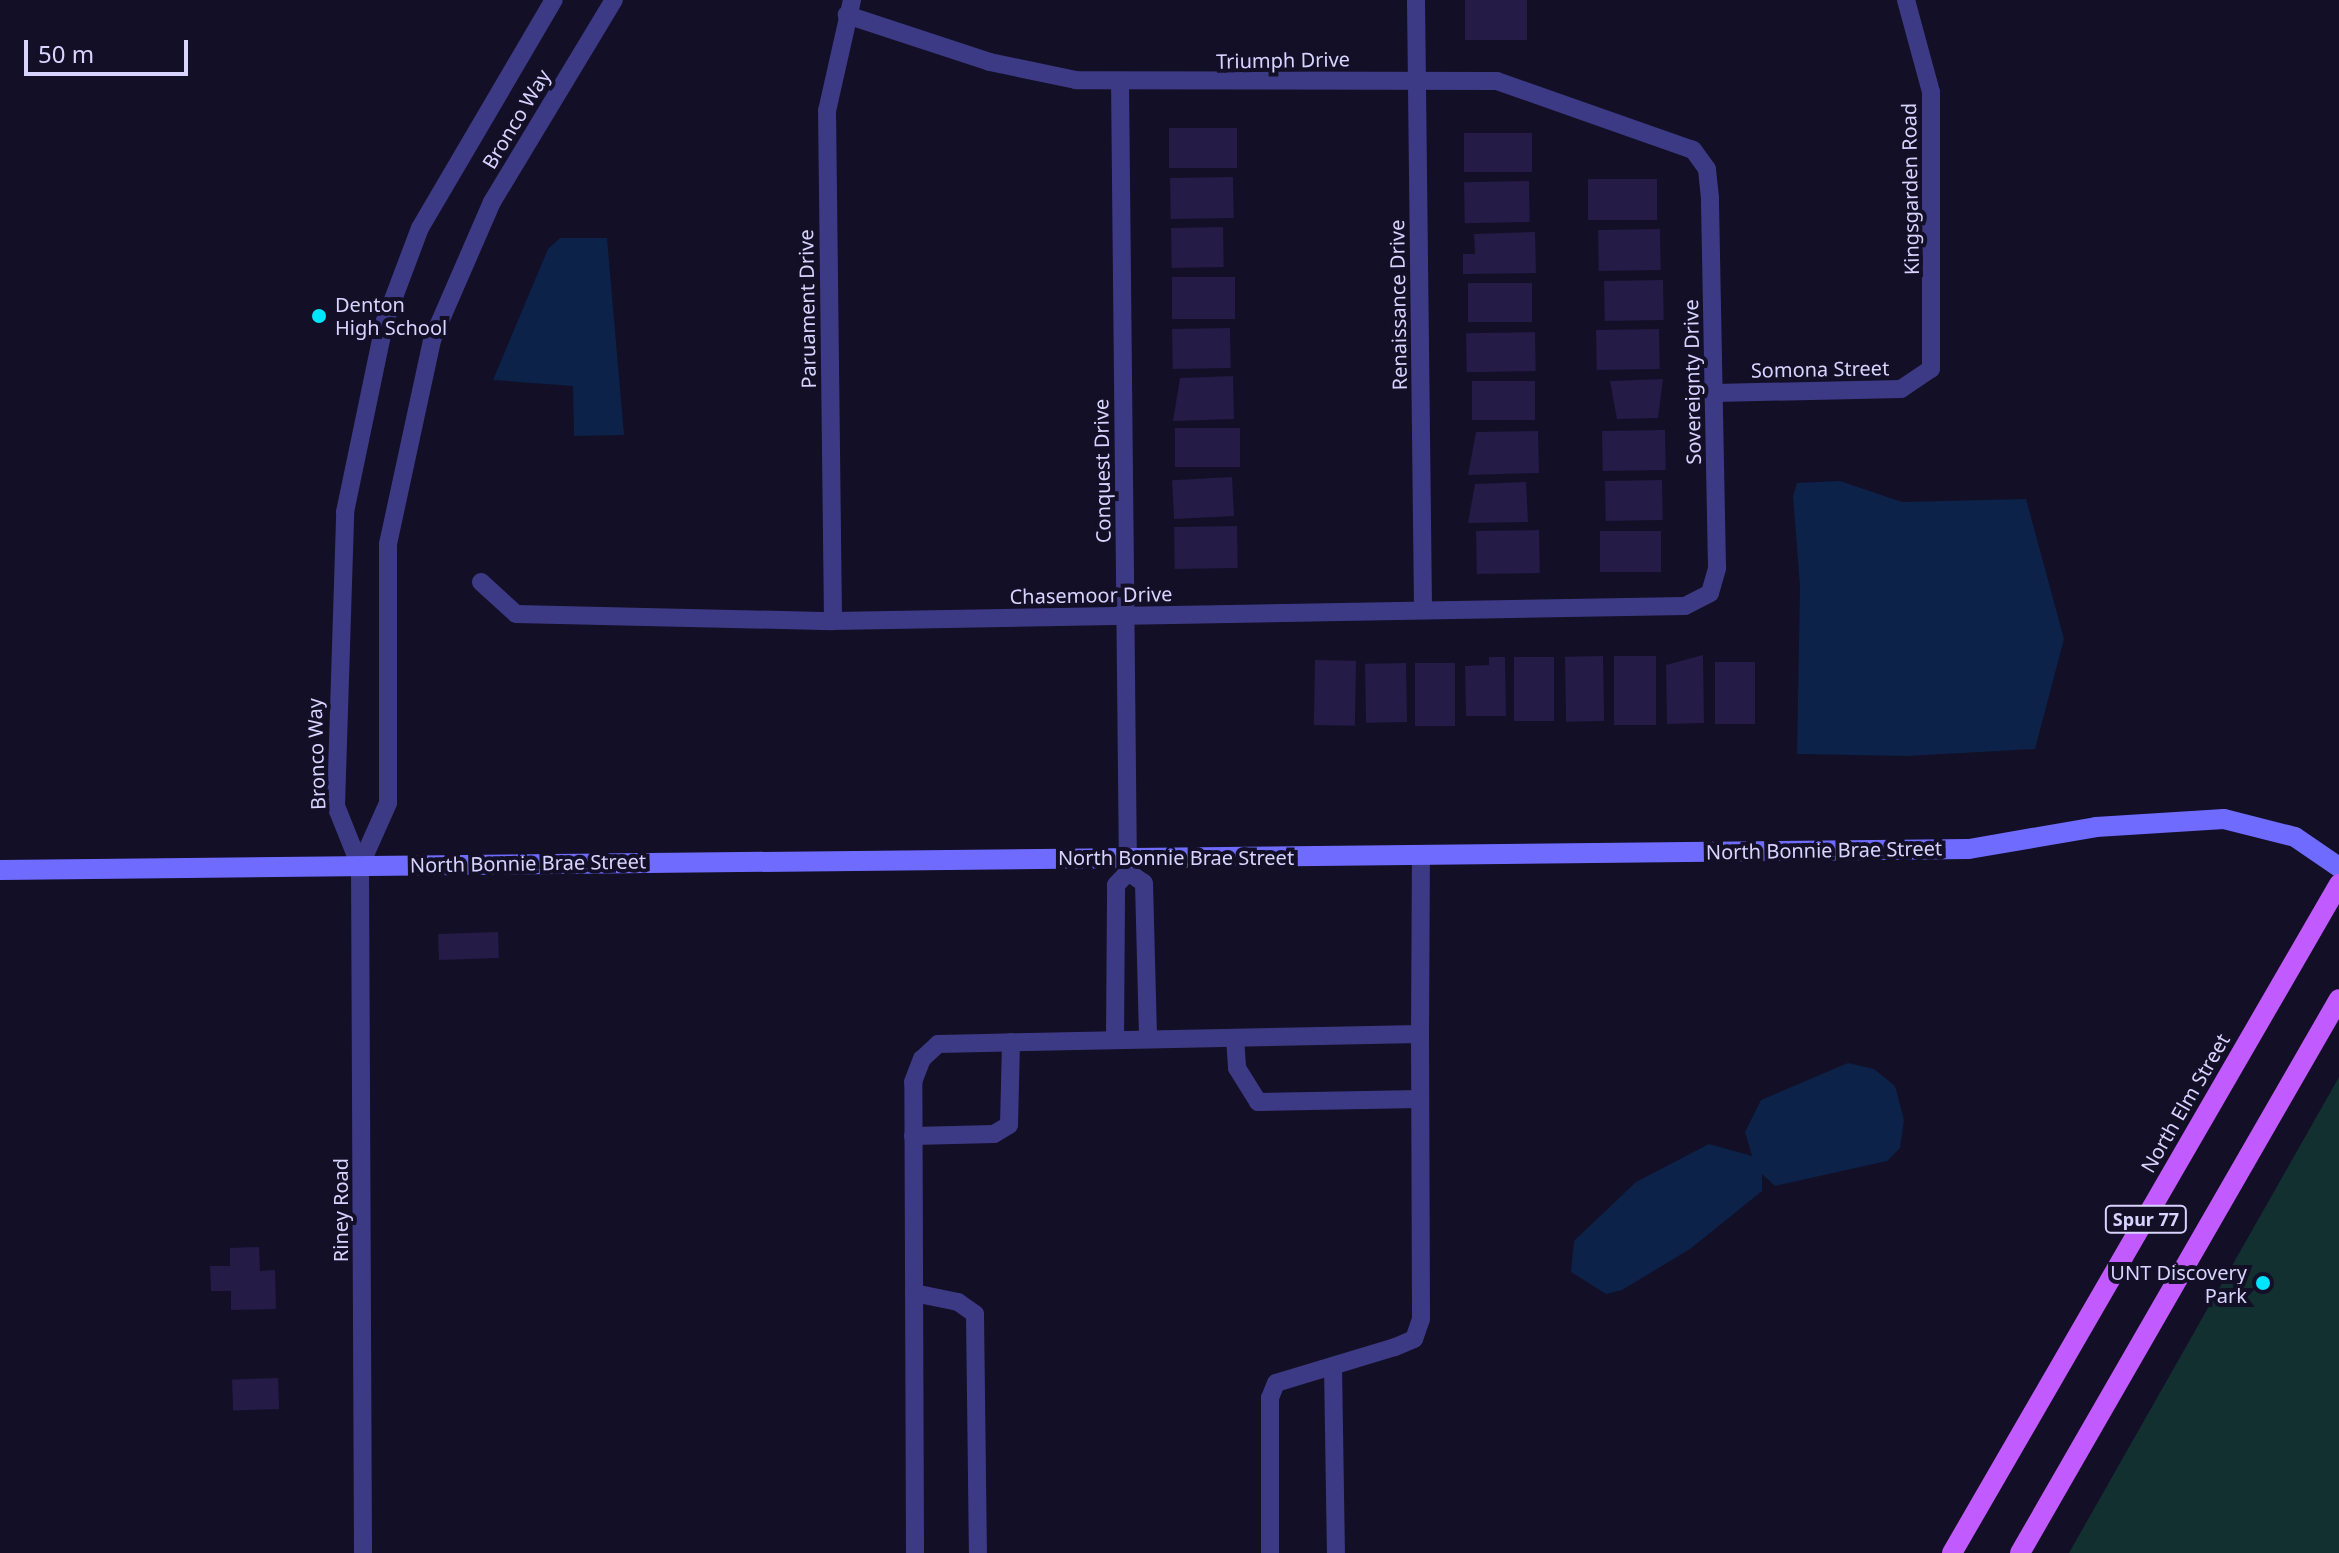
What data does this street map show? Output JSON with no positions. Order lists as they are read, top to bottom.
{
  "streets": {
    "main road": ["North Bonnie Brae Street", "North Elm Street", "Spur 77"],
    "street": [
      "Triumph Drive",
      "Bronco Way",
      "Kingsgarden Road",
      "Renaissance Drive",
      "Paruament Drive",
      "Somona Street",
      "Sovereignty Drive",
      "Conquest Drive",
      "Chasemoor Drive",
      "Riney Road"
    ]
  },
  "crossings": [
    ["Triumph Drive", "Renaissance Drive"],
    ["Triumph Drive", "Paruament Drive"],
    ["Triumph Drive", "Sovereignty Drive"],
    ["Triumph Drive", "Conquest Drive"],
    ["Bronco Way", "North Bonnie Brae Street"],
    ["Bronco Way", "Riney Road"],
    ["Kingsgarden Road", "Somona Street"],
    ["Renaissance Drive", "Chasemoor Drive"],
    ["Paruament Drive", "Chasemoor Drive"],
    ["Somona Street", "Sovereignty Drive"],
    ["Sovereignty Drive", "Chasemoor Drive"],
    ["Conquest Drive", "Chasemoor Drive"],
    ["Conquest Drive", "North Bonnie Brae Street"],
    ["North Bonnie Brae Street", "Riney Road"]
  ],
  "places": ["Denton High School", "UNT Discovery Park"],
  "scale_bar": "50 m"
}
